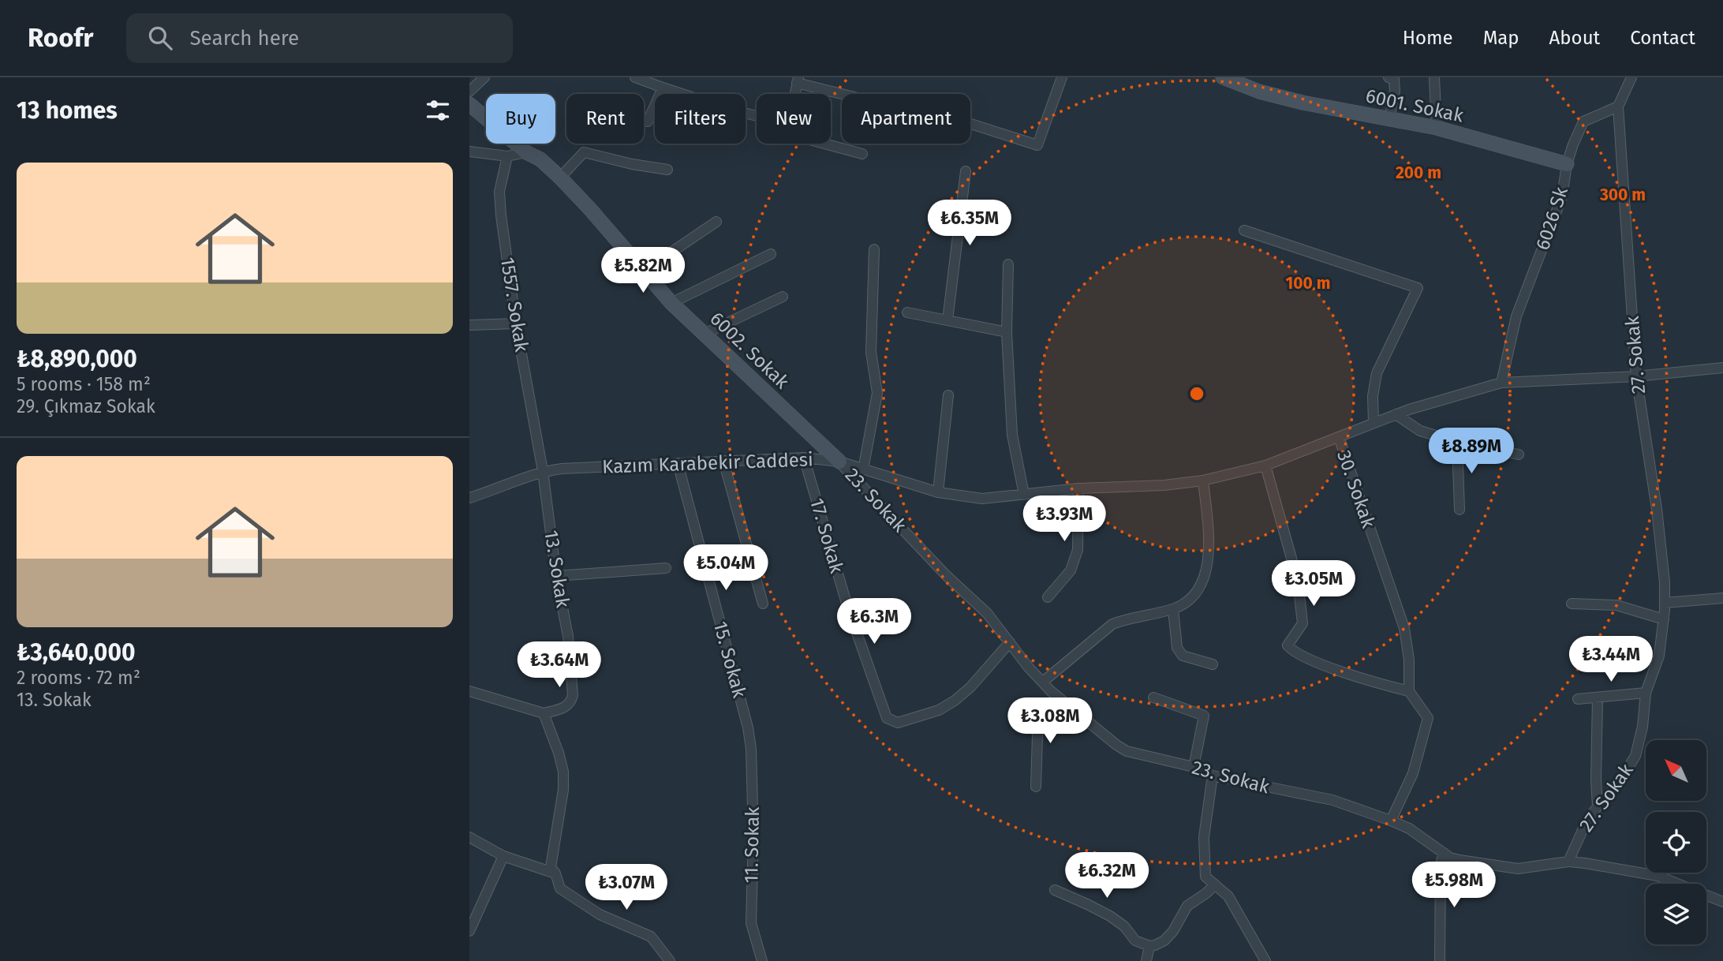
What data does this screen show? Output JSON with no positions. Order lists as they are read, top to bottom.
{
  "streets": {
    "street": [
      "6001. Sokak",
      "6026 Sk",
      "1557. Sokak",
      "6002. Sokak",
      "27. Sokak",
      "Kazım Karabekir Caddesi",
      "30. Sokak",
      "23. Sokak",
      "17. Sokak",
      "13. Sokak",
      "15. Sokak",
      "11. Sokak"
    ]
  },
  "crossings": [
    ["6001. Sokak", "6026 Sk"],
    ["6026 Sk", "27. Sokak"],
    ["6026 Sk", "Kazım Karabekir Caddesi"],
    ["1557. Sokak", "Kazım Karabekir Caddesi"],
    ["1557. Sokak", "13. Sokak"],
    ["6002. Sokak", "Kazım Karabekir Caddesi"],
    ["6002. Sokak", "23. Sokak"],
    ["27. Sokak", "Kazım Karabekir Caddesi"],
    ["27. Sokak", "23. Sokak"],
    ["Kazım Karabekir Caddesi", "30. Sokak"],
    ["Kazım Karabekir Caddesi", "23. Sokak"],
    ["Kazım Karabekir Caddesi", "17. Sokak"],
    ["Kazım Karabekir Caddesi", "13. Sokak"],
    ["Kazım Karabekir Caddesi", "15. Sokak"],
    ["23. Sokak", "17. Sokak"],
    ["15. Sokak", "11. Sokak"]
  ],
  "north": "top left",
  "page": {
    "header": "Roofr",
    "search": "Search here",
    "nav": [
      "Home",
      "Map",
      "About",
      "Contact"
    ],
    "heading": "13 homes",
    "chip": [
      "Buy",
      "Rent",
      "Filters",
      "New",
      "Apartment"
    ],
    "list": [
      {
        "name": "₺8,890,000",
        "note": "5 rooms · 158 m² · 29. Çıkmaz Sokak"
      },
      {
        "name": "₺3,640,000",
        "note": "2 rooms · 72 m² · 13. Sokak"
      }
    ],
    "price": [
      "₺6.35M",
      "₺5.82M",
      "₺8.89M",
      "₺3.93M",
      "₺5.04M",
      "₺3.05M",
      "₺6.3M",
      "₺3.44M",
      "₺3.64M",
      "₺3.08M",
      "₺6.32M",
      "₺5.98M",
      "₺3.07M"
    ]
  },
  "rings": ["200 m", "300 m", "100 m"]
}
